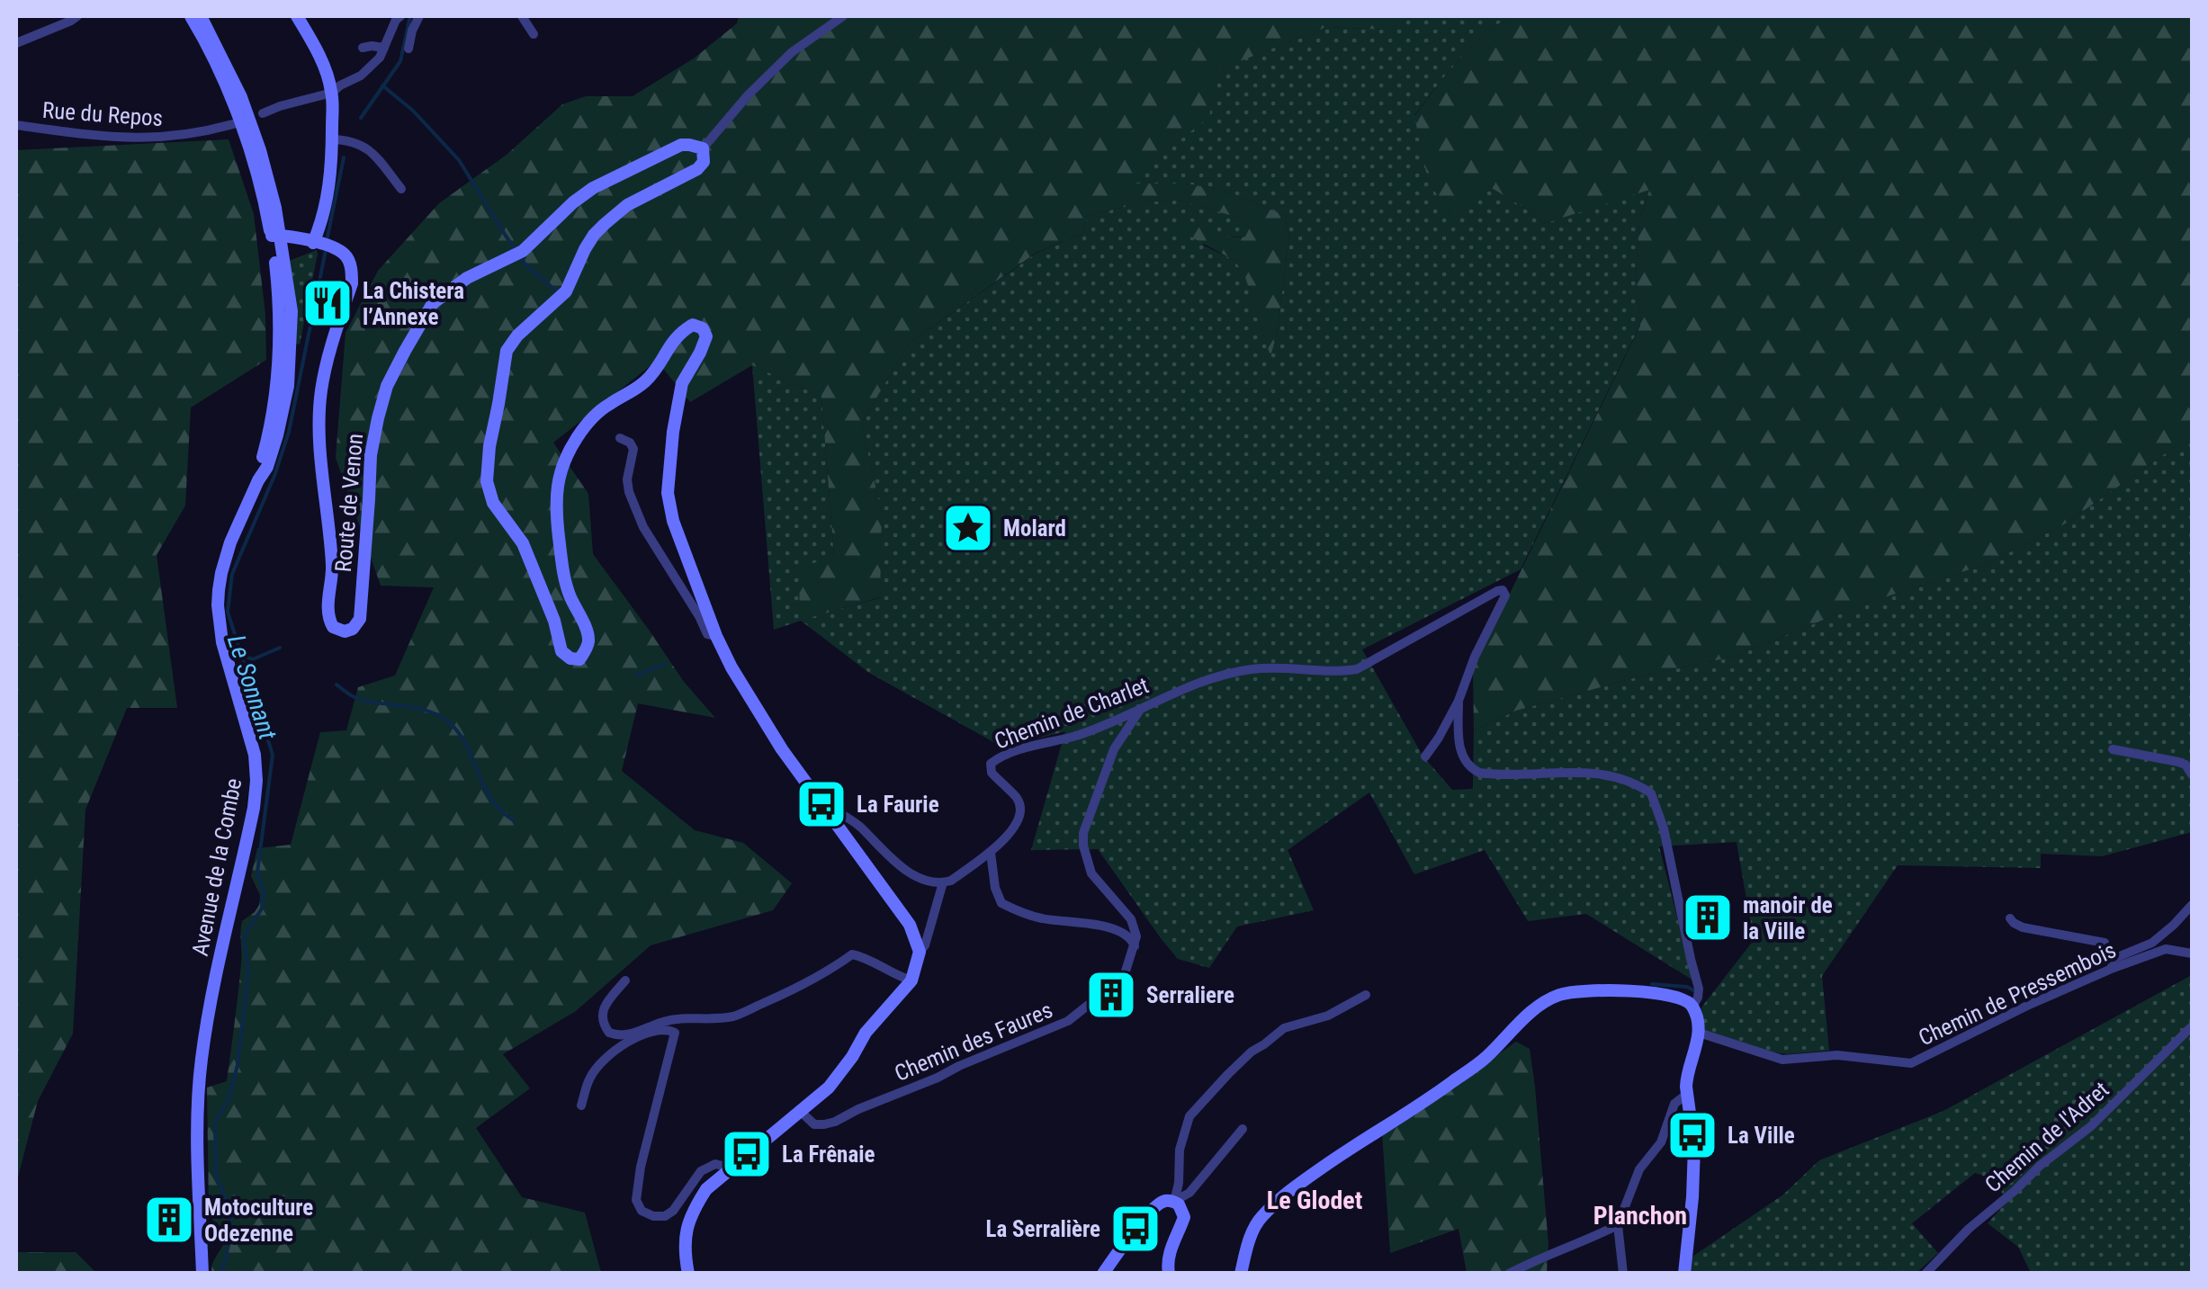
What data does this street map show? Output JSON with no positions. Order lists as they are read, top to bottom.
{
  "streets": {
    "street": [
      "Rue du Repos",
      "Route de Venon",
      "Chemin de Charlet",
      "Avenue de la Combe",
      "Chemin de Pressembois",
      "Chemin des Faures",
      "Chemin de l'Adret"
    ]
  },
  "crossings": [
    ["Rue du Repos", "Avenue de la Combe"]
  ],
  "districts": ["Le Glodet", "Planchon"],
  "water": ["Le Sonnant"],
  "places": {
    "restaurant": ["La Chistera l’Annexe"],
    "place": ["Molard"],
    "bus stop": [
      "La Faurie",
      "La Ville",
      "La Frênaie",
      "La Serralière"
    ],
    "building": ["manoir de la Ville", "Serraliere", "Motoculture Odezenne"]
  }
}
